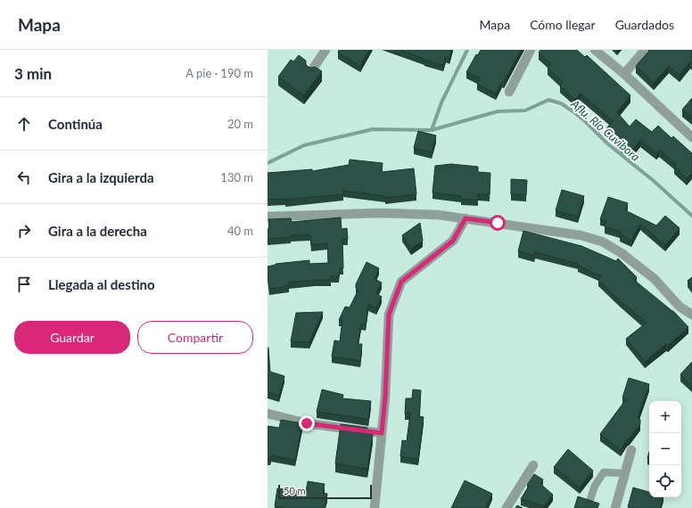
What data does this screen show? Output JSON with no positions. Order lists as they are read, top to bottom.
{
  "water": ["Aflu. Río Cuvibora"],
  "scale_bar": "50 m",
  "page": {
    "header": "Mapa",
    "nav": ["Mapa", "Cómo llegar", "Guardados"],
    "heading": ["3 min", "A pie · 190 m"],
    "list": [
      ["Continúa", "20 m"],
      ["Gira a la izquierda", "130 m"],
      ["Gira a la derecha", "40 m"],
      "Llegada al destino"
    ],
    "buttons": ["Guardar", "Compartir"],
    "map_buttons": ["+", "−"],
    "scale": "50 m"
  }
}
